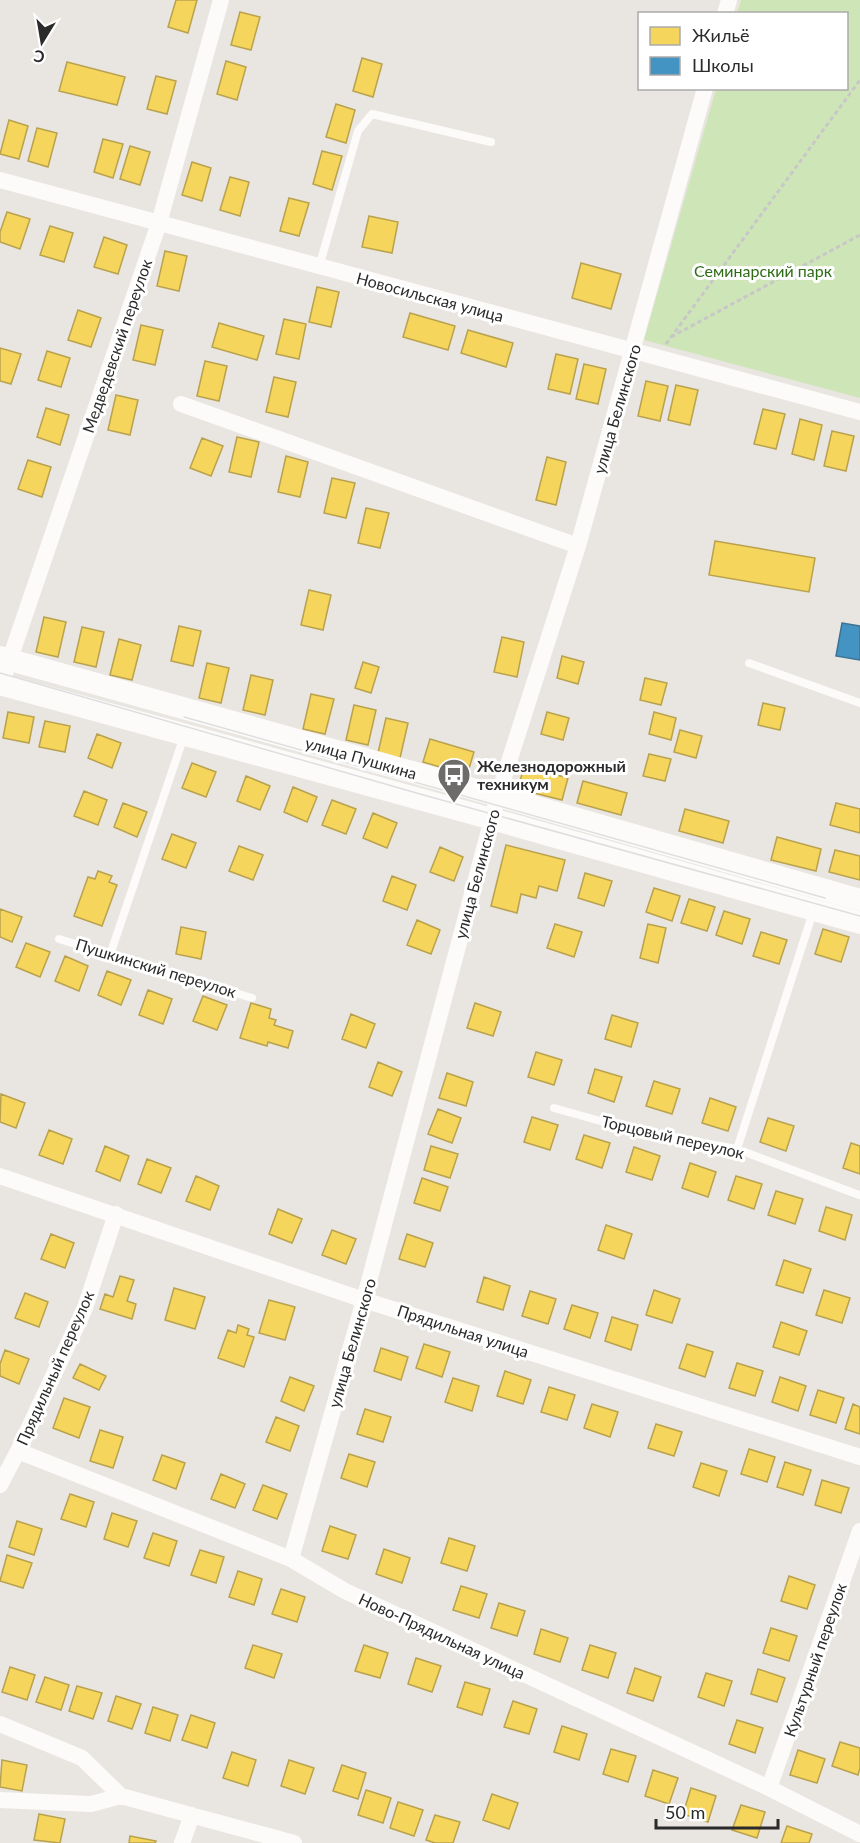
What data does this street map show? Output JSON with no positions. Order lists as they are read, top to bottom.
{
  "streets": {
    "main road": ["улица Пушкина"],
    "street": [
      "Новосильская улица",
      "Медведевский переулок",
      "улица Белинского",
      "Прядильная улица",
      "Прядильный переулок",
      "Ново-Прядильная улица",
      "Культурный переулок"
    ],
    "lane": ["Пушкинский переулок", "Торцовый переулок"]
  },
  "crossings": [
    ["Новосильская улица", "Медведевский переулок"],
    ["Новосильская улица", "улица Белинского"],
    ["Медведевский переулок", "улица Пушкина"],
    ["улица Белинского", "улица Пушкина"],
    ["улица Белинского", "Прядильная улица"],
    ["улица Белинского", "Ново-Прядильная улица"],
    ["Прядильная улица", "Прядильный переулок"],
    ["Прядильный переулок", "Ново-Прядильная улица"],
    ["Ново-Прядильная улица", "Культурный переулок"]
  ],
  "parks": ["Семинарский парк"],
  "places": {
    "bus stop": ["Железнодорожный техникум"]
  },
  "legend": ["Жильё", "Школы"],
  "scale_bar": "50 m",
  "north": "bottom"
}
